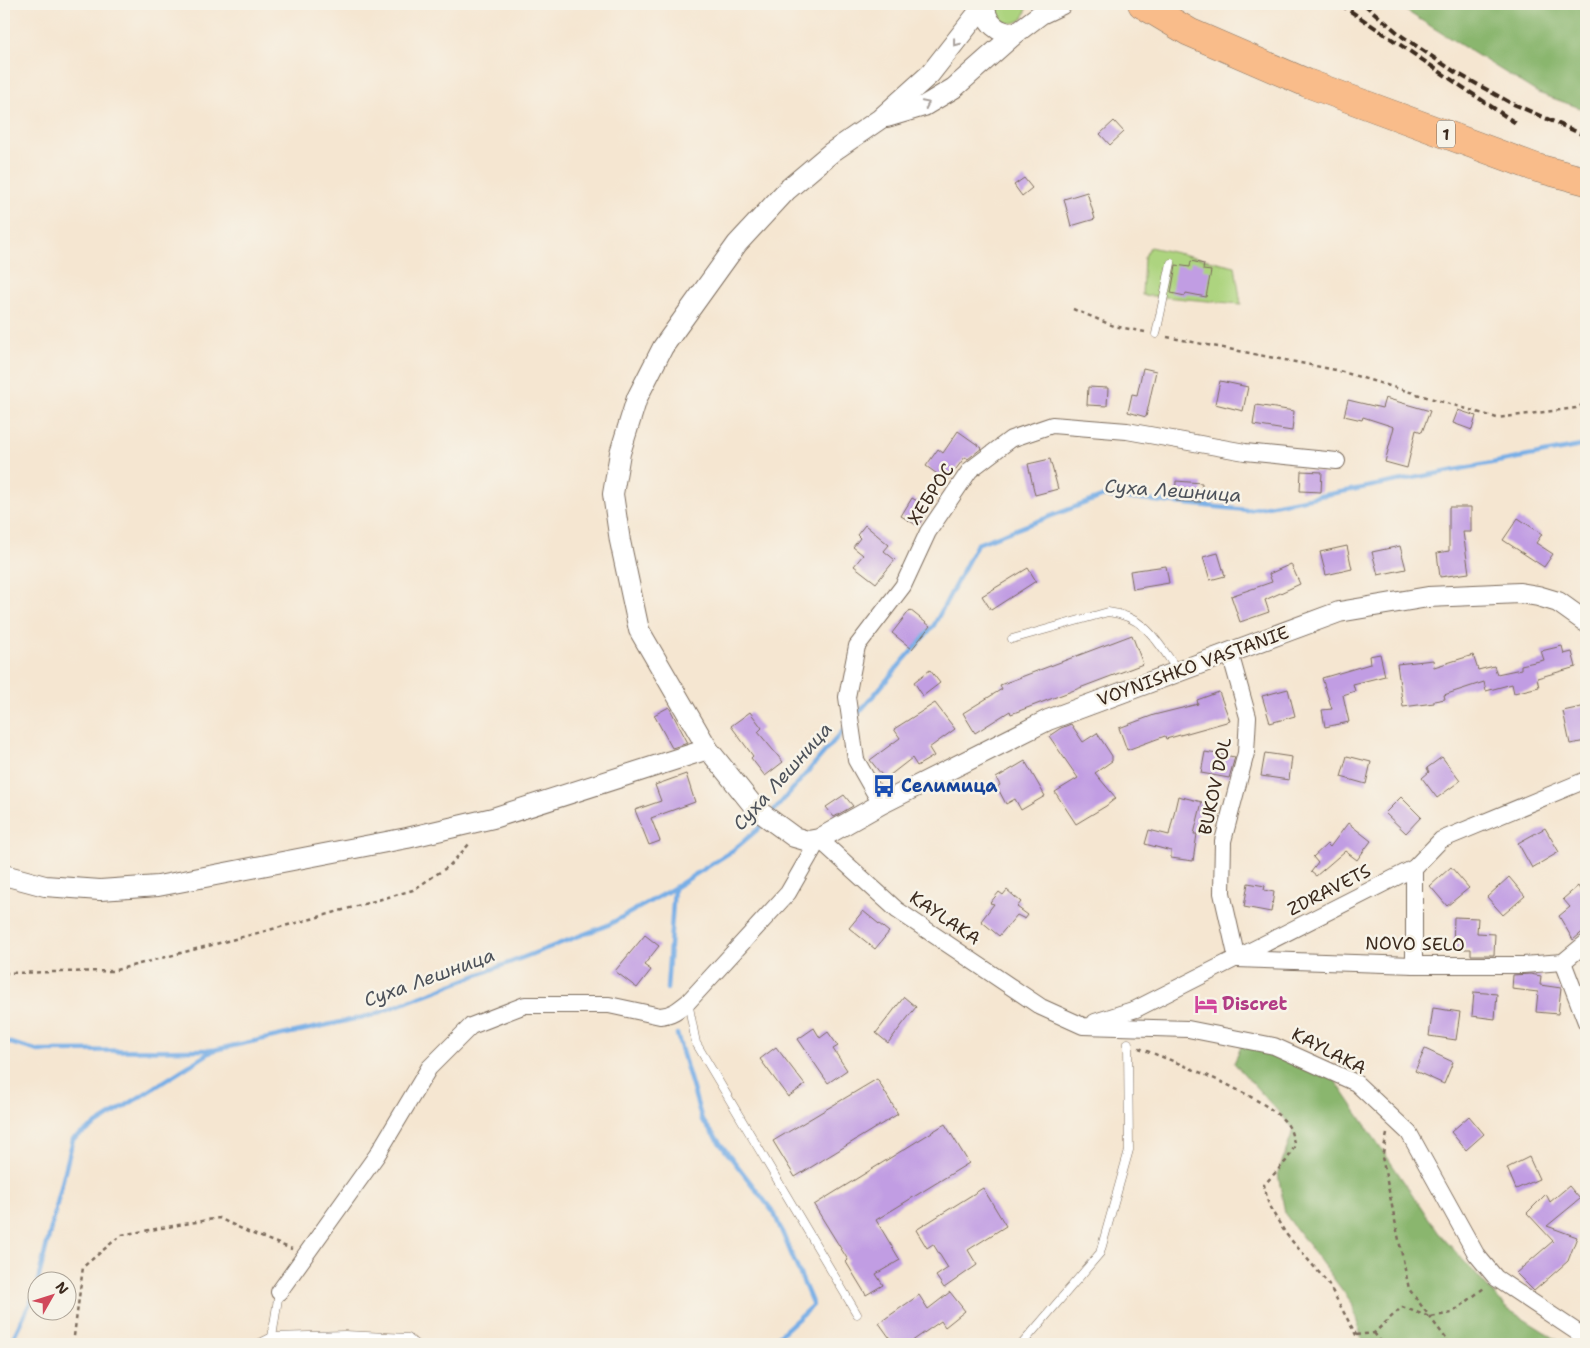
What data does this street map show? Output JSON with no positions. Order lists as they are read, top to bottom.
{
  "streets": {
    "highway": ["1"],
    "street": [
      "ХЕБРОС",
      "VOYNISHKO VASTANIE",
      "BUKOV DOL",
      "ZDRAVETS",
      "KAYLAKA",
      "NOVO SELO"
    ]
  },
  "crossings": [
    ["ХЕБРОС", "VOYNISHKO VASTANIE"],
    ["VOYNISHKO VASTANIE", "BUKOV DOL"],
    ["VOYNISHKO VASTANIE", "KAYLAKA"],
    ["BUKOV DOL", "ZDRAVETS"],
    ["BUKOV DOL", "NOVO SELO"],
    ["ZDRAVETS", "KAYLAKA"],
    ["ZDRAVETS", "NOVO SELO"]
  ],
  "water": ["Суха Лешница"],
  "places": {
    "bus stop": ["Селимица"],
    "hotel": ["Discret"]
  },
  "north": "top right"
}
